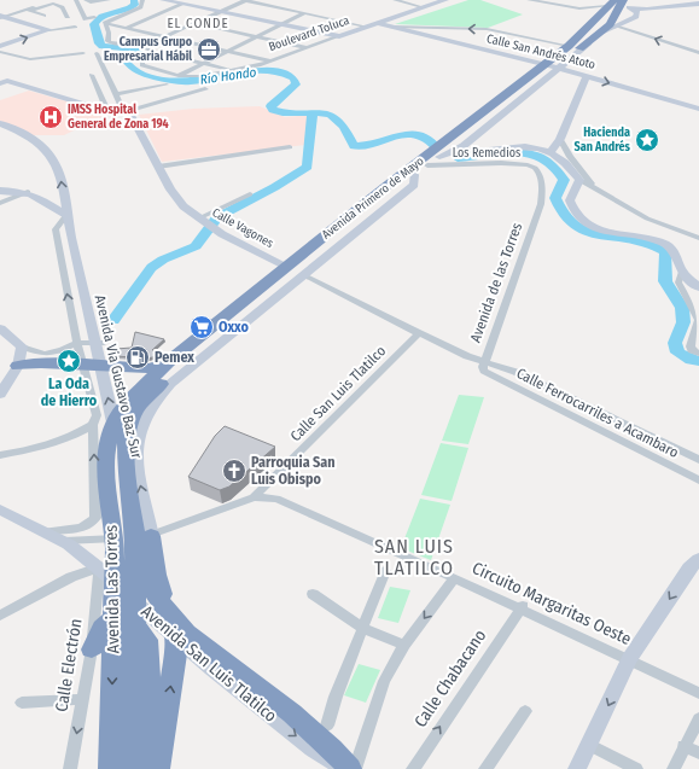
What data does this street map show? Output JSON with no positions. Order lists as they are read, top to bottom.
{
  "streets": {
    "highway": ["Avenida Primero de Mayo", "Avenida Las Torres"],
    "street": [
      "Boulevard Toluca",
      "Calle San Andrés Atoto",
      "Los Remedios",
      "Calle Vagones",
      "Avenida de las Torres",
      "Avenida Via Gustavo Baz Sur",
      "Calle San Luis Tlatilco",
      "Calle Ferrocarriles a Acambaro",
      "Circuito Margaritas Oeste",
      "Avenida San Luis Tlatilco",
      "Calle Electrón",
      "Calle Chabacano"
    ]
  },
  "crossings": [
    ["Boulevard Toluca", "Calle San Andrés Atoto"],
    ["Calle San Andrés Atoto", "Avenida Primero de Mayo"],
    ["Los Remedios", "Avenida Primero de Mayo"],
    ["Los Remedios", "Avenida de las Torres"],
    ["Avenida Primero de Mayo", "Calle Vagones"],
    ["Avenida Primero de Mayo", "Avenida Via Gustavo Baz Sur"],
    ["Avenida Primero de Mayo", "Calle San Luis Tlatilco"],
    ["Avenida Primero de Mayo", "Avenida Las Torres"],
    ["Avenida de las Torres", "Calle Ferrocarriles a Acambaro"],
    ["Avenida Via Gustavo Baz Sur", "Avenida Las Torres"],
    ["Calle San Luis Tlatilco", "Circuito Margaritas Oeste"],
    ["Calle San Luis Tlatilco", "Avenida San Luis Tlatilco"],
    ["Avenida Las Torres", "Avenida San Luis Tlatilco"],
    ["Circuito Margaritas Oeste", "Calle Chabacano"],
    ["Avenida San Luis Tlatilco", "Calle Electrón"]
  ],
  "one_way": ["Avenida San Luis Tlatilco"],
  "districts": ["EL CONDE", "SAN LUIS TLATILCO"],
  "water": ["Río Hondo"],
  "places": {
    "office": ["Campus Grupo Empresarial Hábil"],
    "hospital": ["IMSS Hospital General de Zona 194"],
    "place": ["Hacienda San Andrés", "La Oda de Hierro"],
    "supermarket": ["Oxxo"],
    "fuel station": ["Pemex"],
    "church": ["Parroquia San Luis Obispo"]
  }
}
